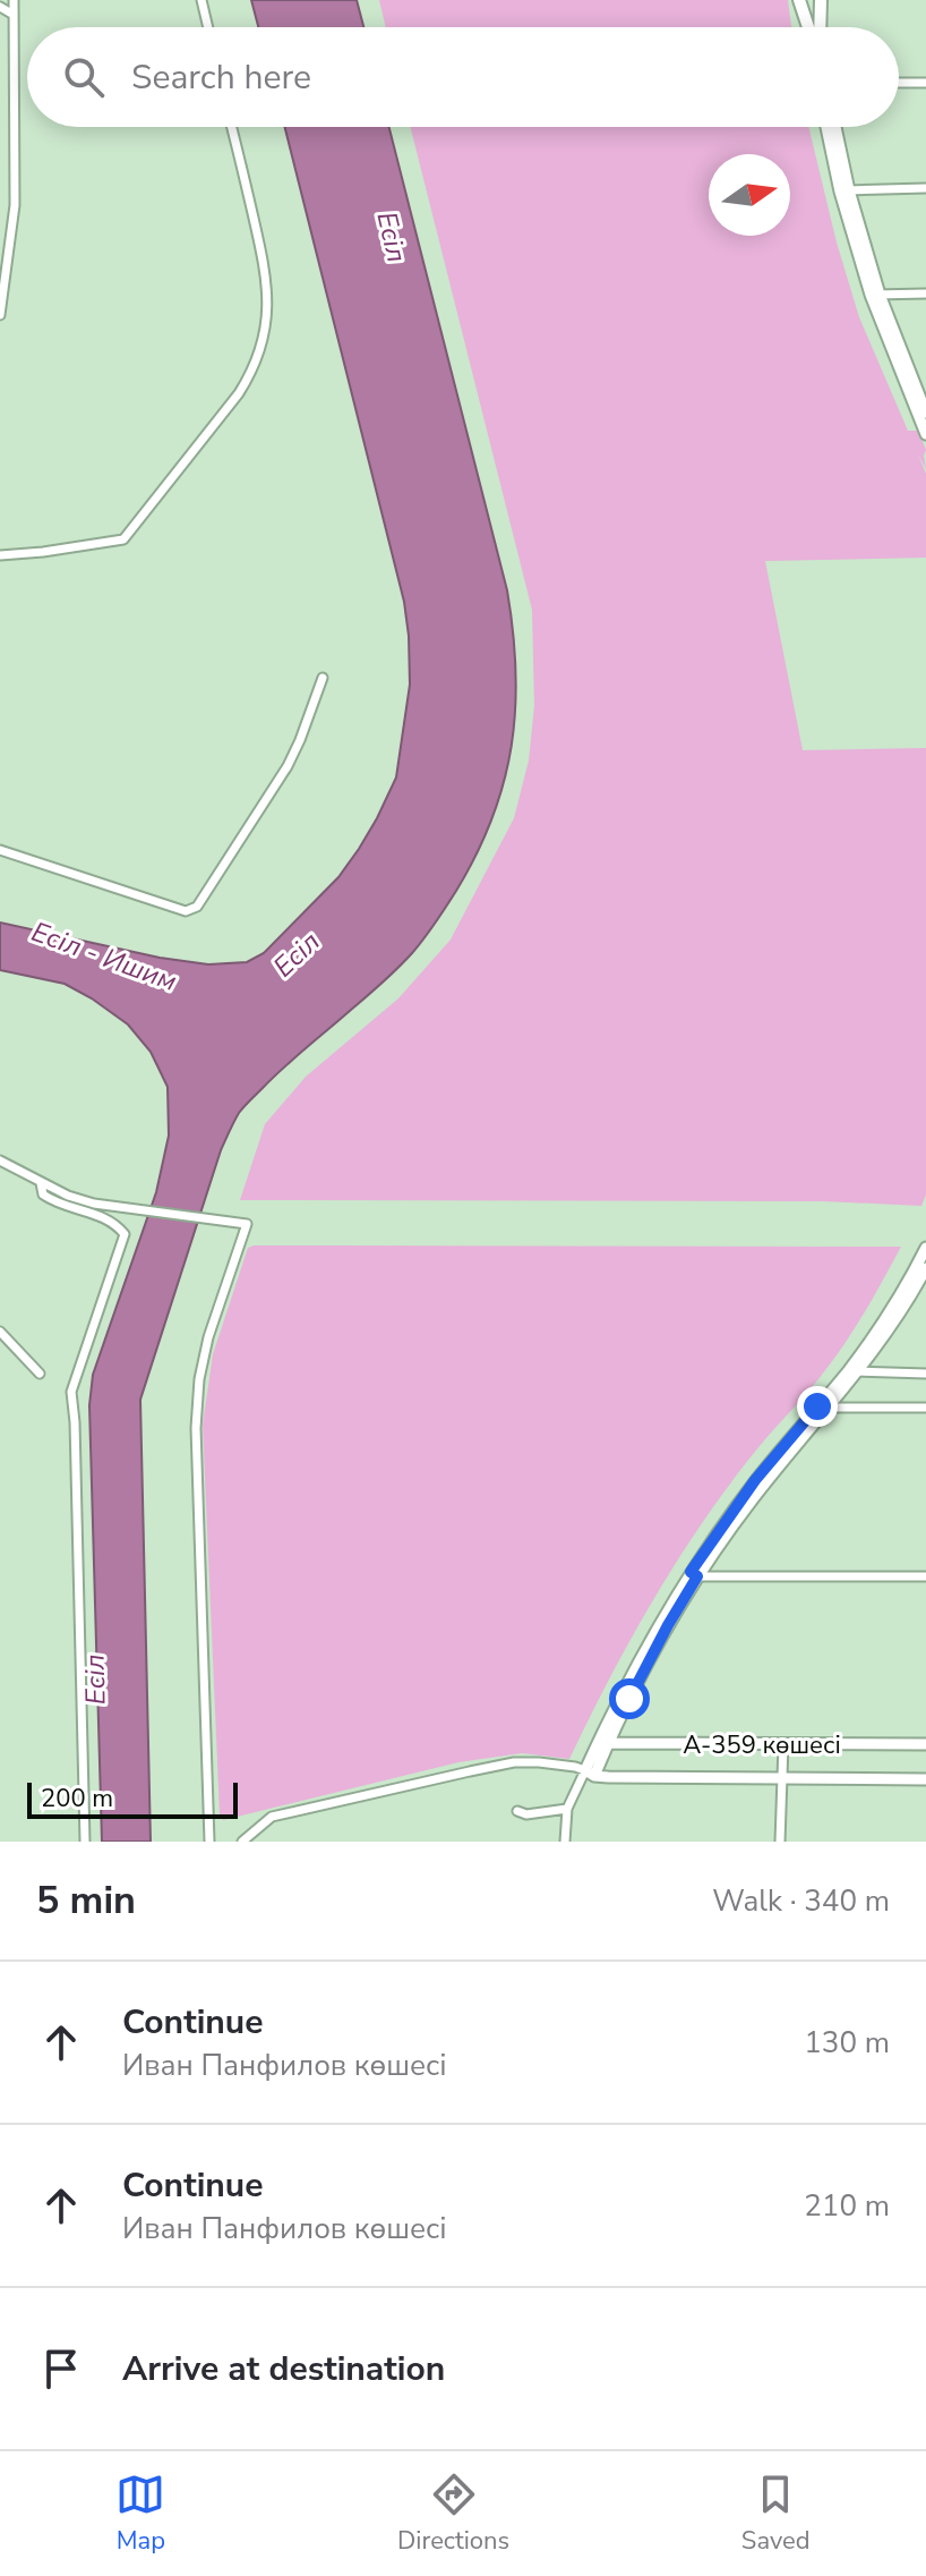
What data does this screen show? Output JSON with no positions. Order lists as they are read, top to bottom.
{
  "streets": {
    "street": ["А-359 көшесі"]
  },
  "water": ["Есіл", "Есіл - Ишим"],
  "scale_bar": "200 m",
  "north": "right",
  "page": {
    "search": "Search here",
    "scale": "200 m",
    "heading": ["5 min", "Walk · 340 m"],
    "list": [
      ["Continue", "Иван Панфилов көшесі", "130 m"],
      ["Continue", "Иван Панфилов көшесі", "210 m"],
      "Arrive at destination"
    ],
    "nav": ["Map", "Directions", "Saved"]
  }
}
